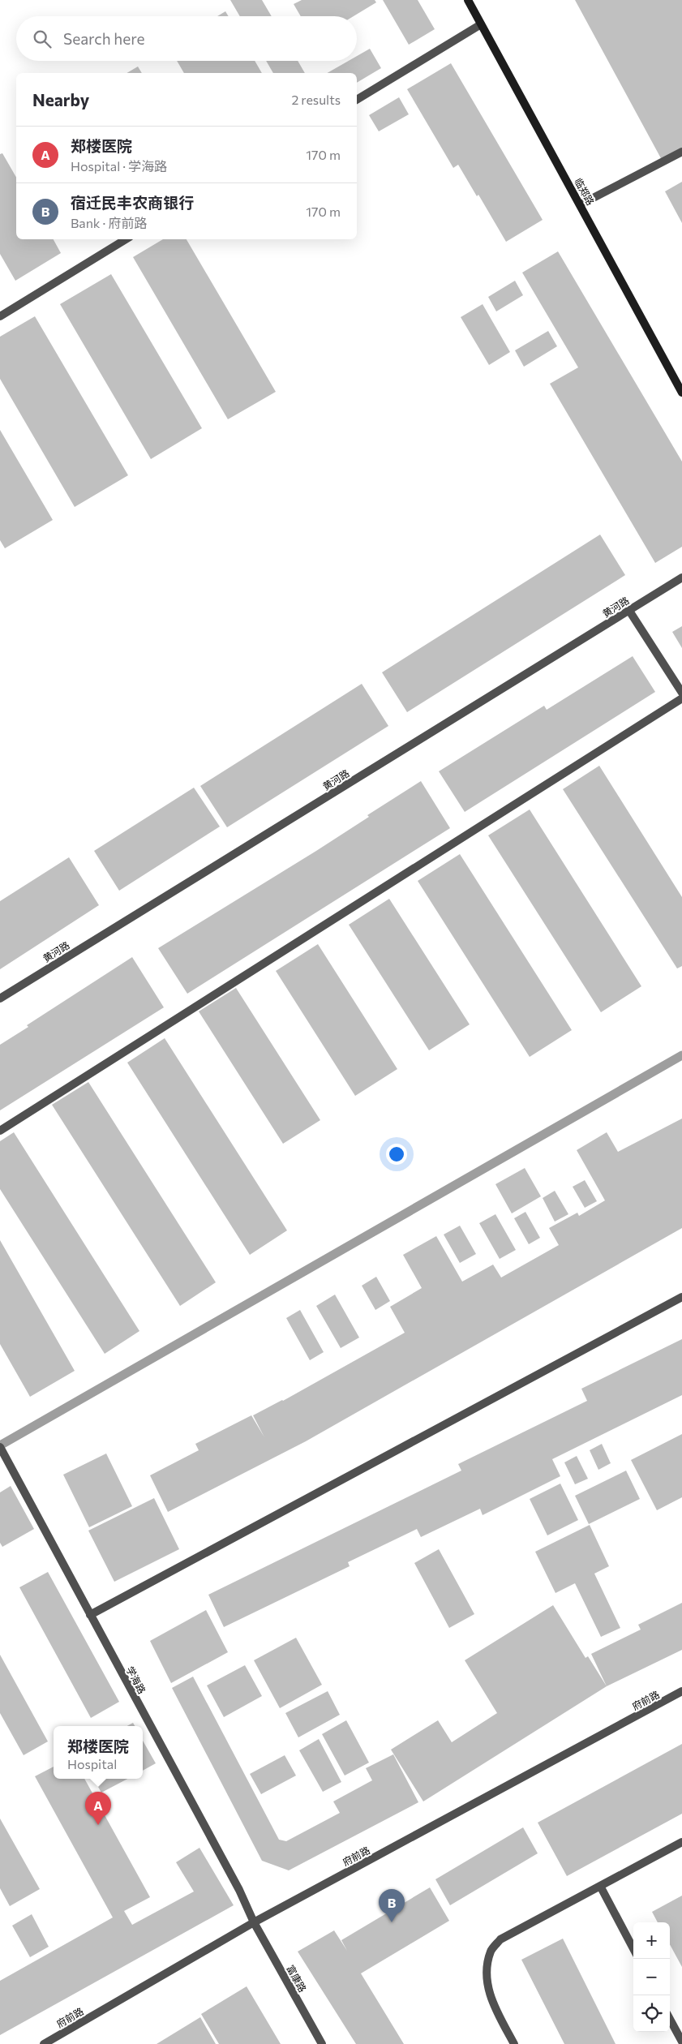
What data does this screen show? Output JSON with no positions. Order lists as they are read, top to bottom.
{
  "streets": {
    "main road": ["临郑路"],
    "street": [
      "黄河路",
      "学海路",
      "府前路",
      "富康路"
    ]
  },
  "crossings": [
    ["学海路", "府前路"],
    ["学海路", "富康路"],
    ["府前路", "富康路"]
  ],
  "page": {
    "search": "Search here",
    "heading": ["Nearby", "2 results"],
    "list": [
      {
        "mark": "A",
        "name": "郑楼医院",
        "note": "Hospital · 学海路",
        "value": "170 m"
      },
      {
        "mark": "B",
        "name": "宿迁民丰农商银行",
        "note": "Bank · 府前路",
        "value": "170 m"
      }
    ],
    "popup": ["郑楼医院", "Hospital"],
    "pins": ["A", "B"],
    "map_buttons": ["+", "−"]
  }
}
